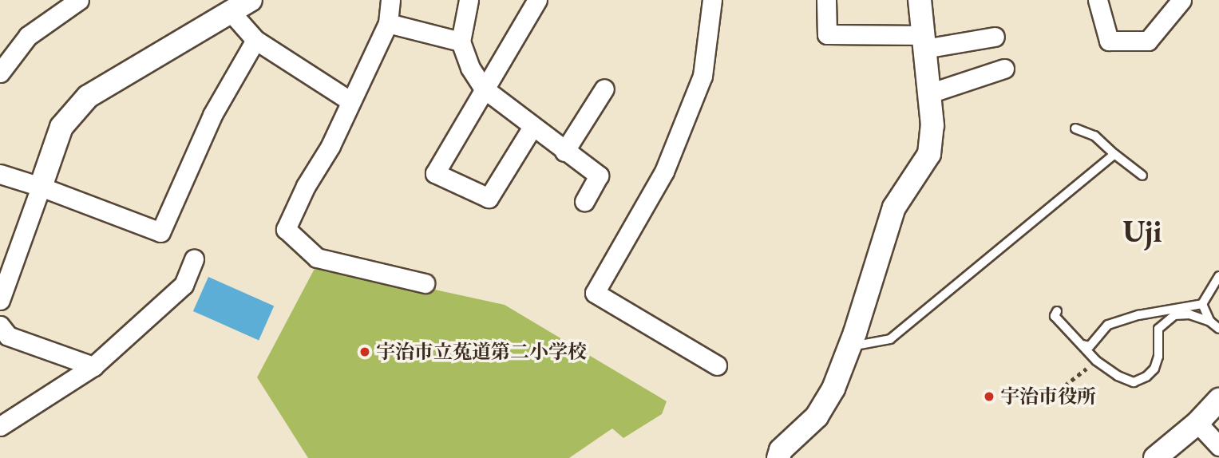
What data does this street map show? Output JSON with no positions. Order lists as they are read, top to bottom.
{
  "districts": ["Uji"],
  "places": ["宇治市立菟道第二小学校", "宇治市役所"]
}
